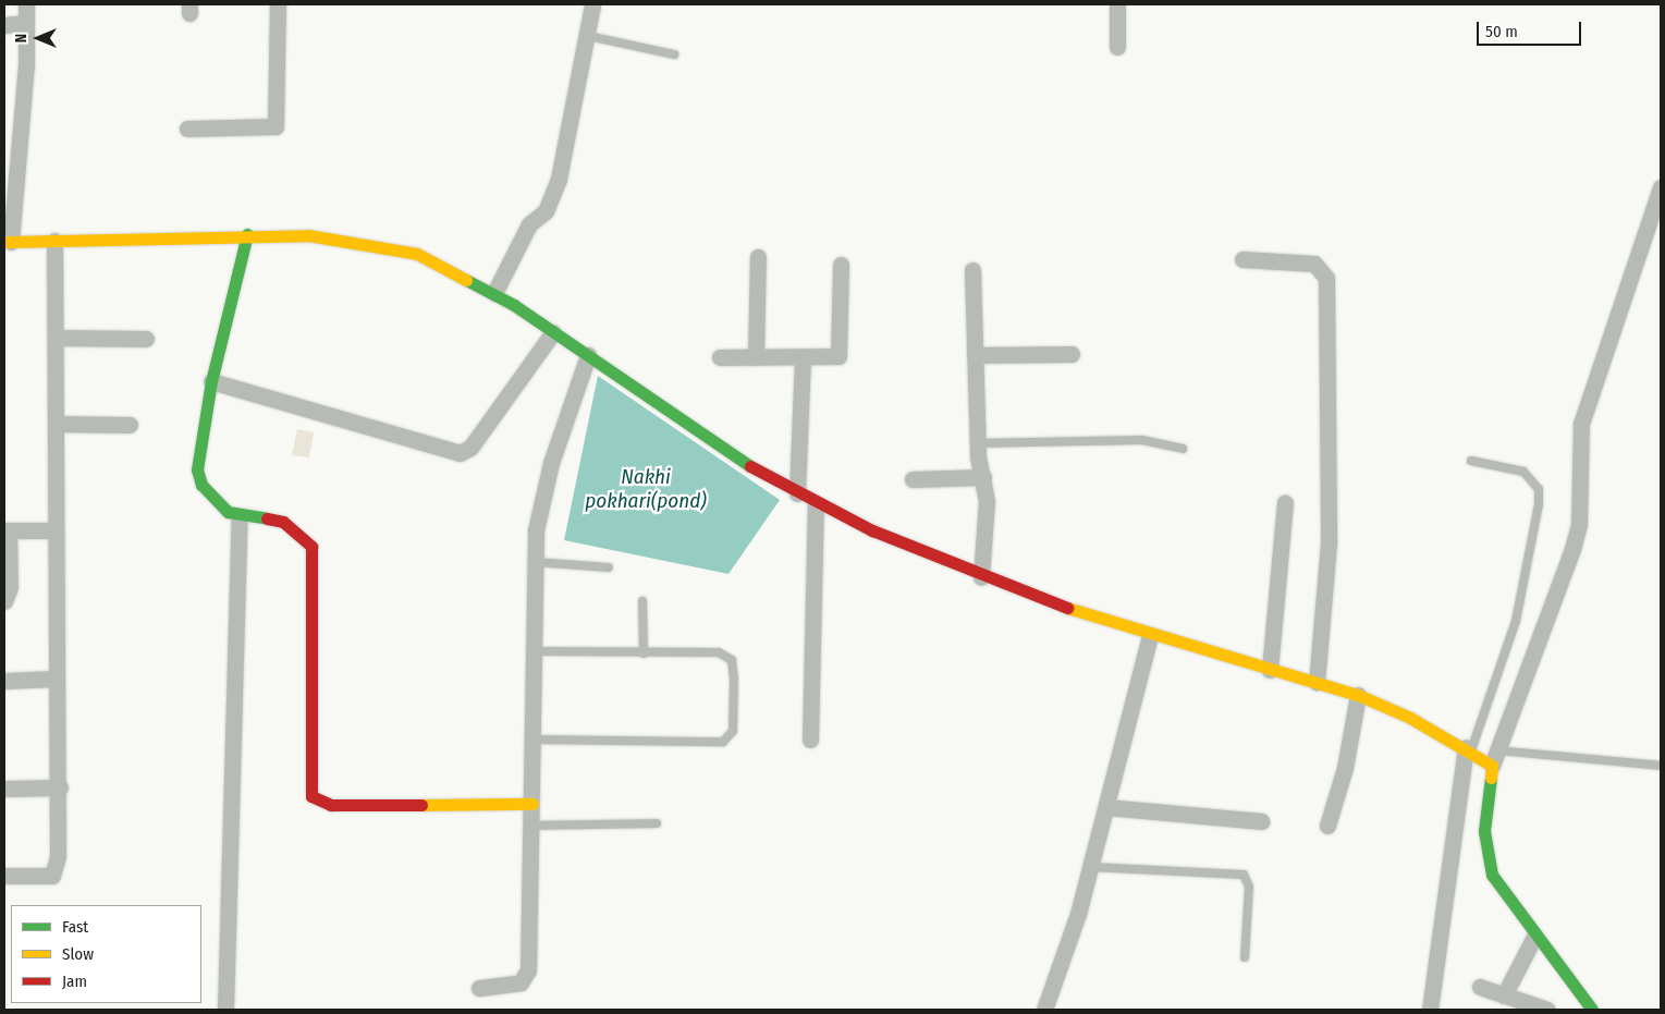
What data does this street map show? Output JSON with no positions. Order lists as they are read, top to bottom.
{
  "water": ["Nakhi pokhari(pond)"],
  "legend": ["Fast", "Slow", "Jam"],
  "scale_bar": "50 m",
  "north": "left"
}
